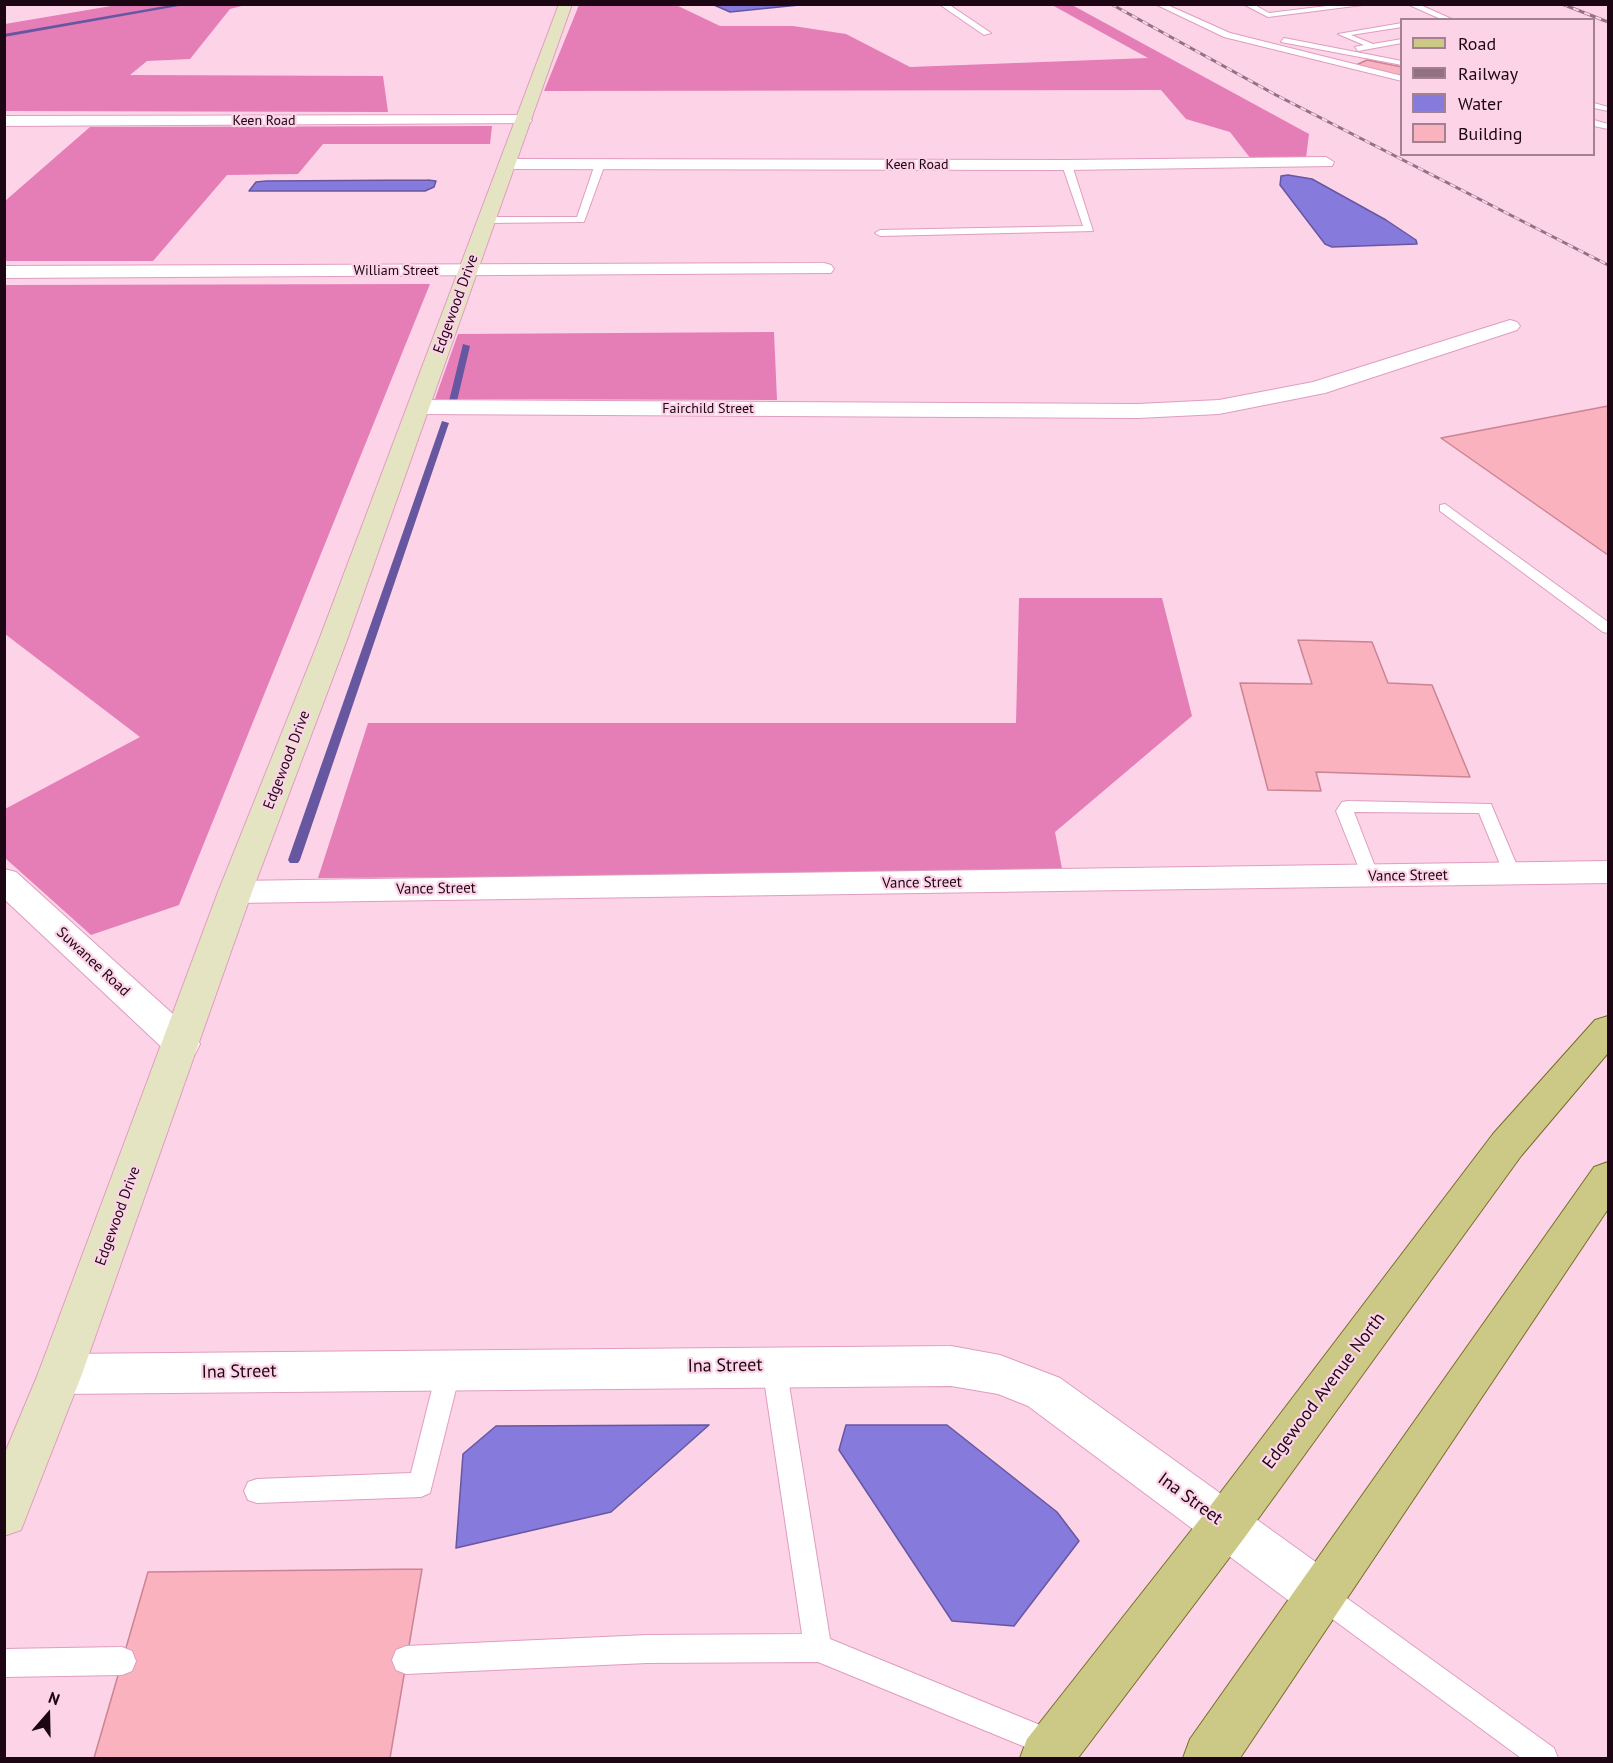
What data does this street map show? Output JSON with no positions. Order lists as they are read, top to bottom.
{
  "streets": {
    "main road": ["Edgewood Avenue North"],
    "street": [
      "Keen Road",
      "William Street",
      "Edgewood Drive",
      "Fairchild Street",
      "Vance Street",
      "Suwanee Road",
      "Ina Street"
    ]
  },
  "crossings": [
    ["Keen Road", "Edgewood Drive"],
    ["William Street", "Edgewood Drive"],
    ["Edgewood Drive", "Fairchild Street"],
    ["Edgewood Drive", "Vance Street"],
    ["Edgewood Drive", "Suwanee Road"],
    ["Edgewood Drive", "Ina Street"],
    ["Ina Street", "Edgewood Avenue North"]
  ],
  "legend": [
    "Road",
    "Railway",
    "Water",
    "Building"
  ],
  "north": "top"
}
